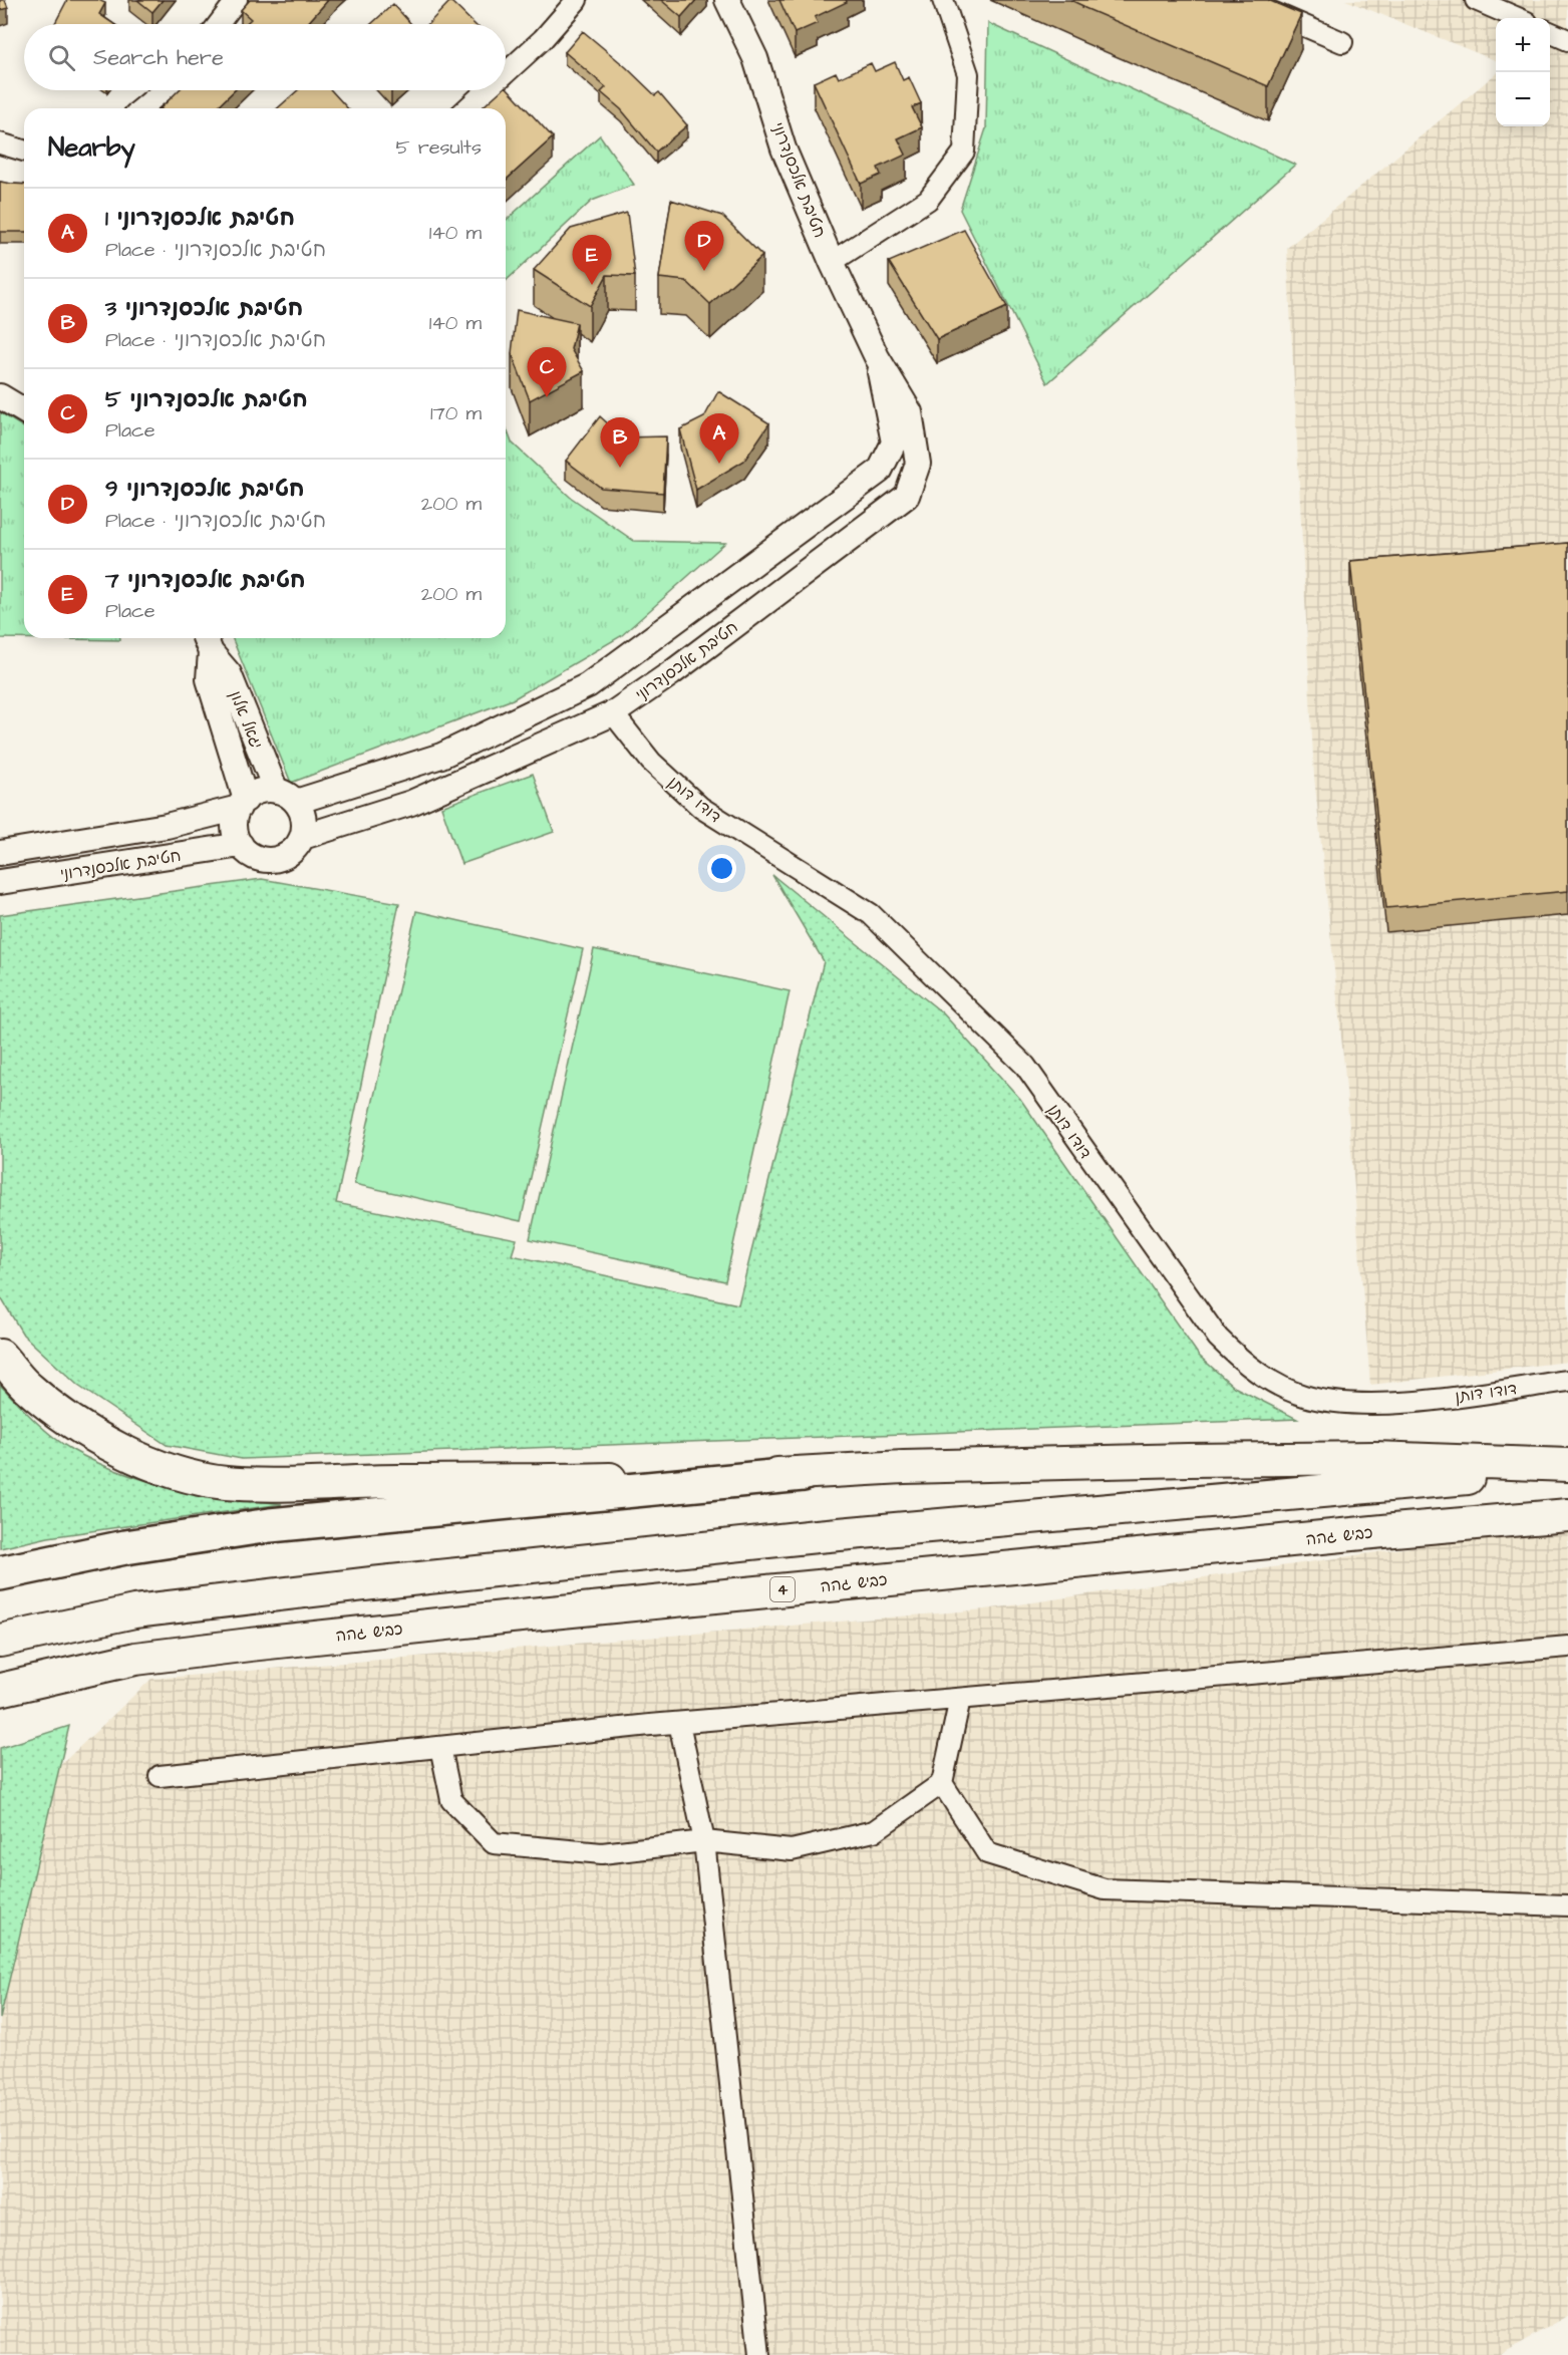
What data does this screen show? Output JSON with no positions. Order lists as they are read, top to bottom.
{
  "streets": {
    "highway": ["כביש גהה", "4"],
    "street": ["חטיבת אלכסנדרוני", "יגאל אלון", "דודו דותן"]
  },
  "crossings": [
    ["חטיבת אלכסנדרוני", "יגאל אלון"],
    ["חטיבת אלכסנדרוני", "דודו דותן"]
  ],
  "page": {
    "map_buttons": ["+", "−"],
    "search": "Search here",
    "heading": ["Nearby", "5 results"],
    "list": [
      {
        "mark": "A",
        "name": "חטיבת אלכסנדרוני 1",
        "note": "Place · חטיבת אלכסנדרוני",
        "value": "140 m"
      },
      {
        "mark": "B",
        "name": "חטיבת אלכסנדרוני 3",
        "note": "Place · חטיבת אלכסנדרוני",
        "value": "140 m"
      },
      {
        "mark": "C",
        "name": "חטיבת אלכסנדרוני 5",
        "note": "Place",
        "value": "170 m"
      },
      {
        "mark": "D",
        "name": "חטיבת אלכסנדרוני 9",
        "note": "Place · חטיבת אלכסנדרוני",
        "value": "200 m"
      },
      {
        "mark": "E",
        "name": "חטיבת אלכסנדרוני 7",
        "note": "Place",
        "value": "200 m"
      }
    ],
    "pins": [
      "D",
      "E",
      "C",
      "A",
      "B"
    ]
  }
}
